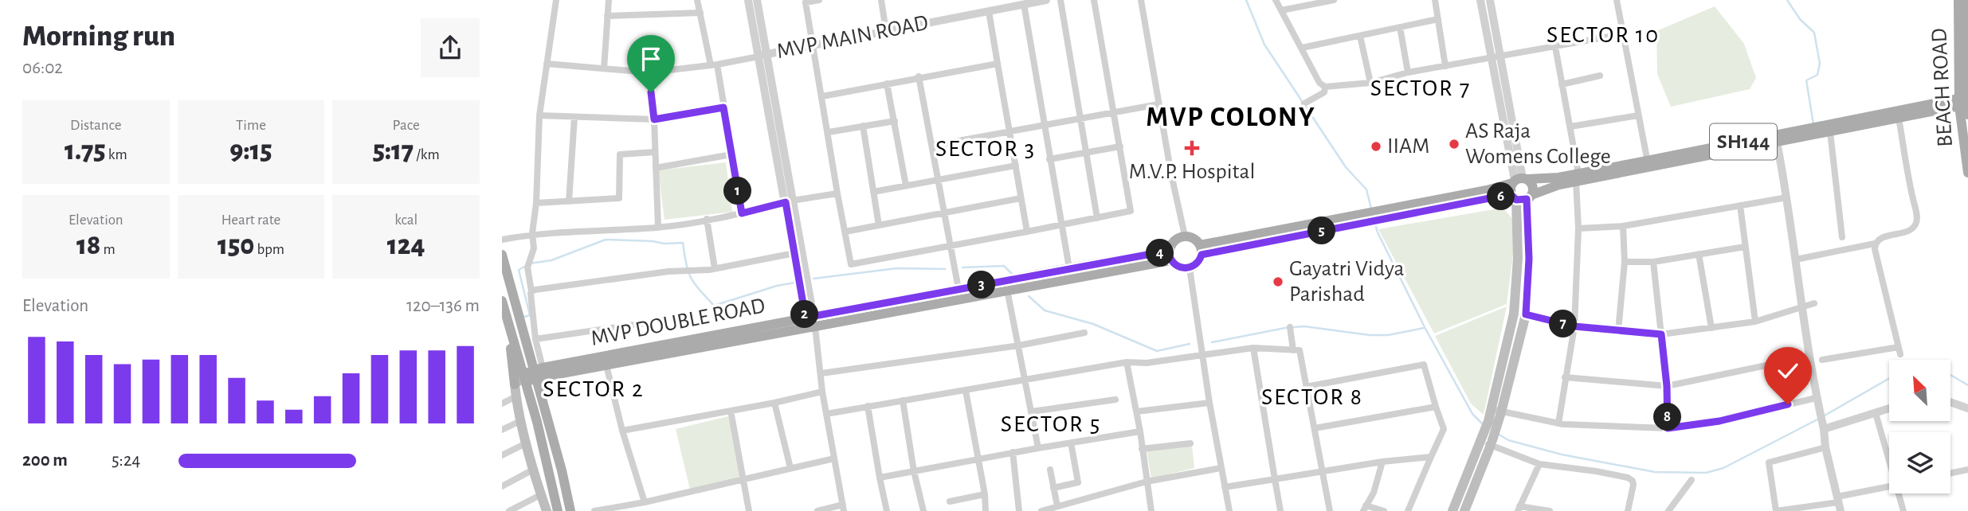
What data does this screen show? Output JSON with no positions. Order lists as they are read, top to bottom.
{
  "streets": {
    "main road": ["BEACH ROAD", "SH144", "MVP DOUBLE ROAD"],
    "street": ["MVP MAIN ROAD"]
  },
  "crossings": [
    ["BEACH ROAD", "SH144"],
    ["SH144", "MVP DOUBLE ROAD"]
  ],
  "districts": [
    "SECTOR 10",
    "SECTOR 7",
    "MVP COLONY",
    "SECTOR 3",
    "SECTOR 2",
    "SECTOR 8",
    "SECTOR 5"
  ],
  "places": {
    "other": ["AS Raja Womens College", "IIAM", "Gayatri Vidya Parishad"],
    "health": ["M.V.P. Hospital"]
  },
  "north": "top left",
  "page": {
    "heading": ["Morning run", "06:02"],
    "stats": [
      ["Distance", "1.75 km"],
      ["Time", "9:15"],
      ["Pace", "5:17 /km"],
      ["Elevation", "18 m"],
      ["Heart rate", "150 bpm"],
      ["kcal", "124"]
    ],
    "pins": [
      "1",
      "6",
      "5",
      "4",
      "3",
      "2",
      "7",
      "8"
    ],
    "chart": ["Elevation", "120–136 m"],
    "list": [
      {
        "name": "200 m",
        "note": "5:24"
      }
    ]
  }
}
